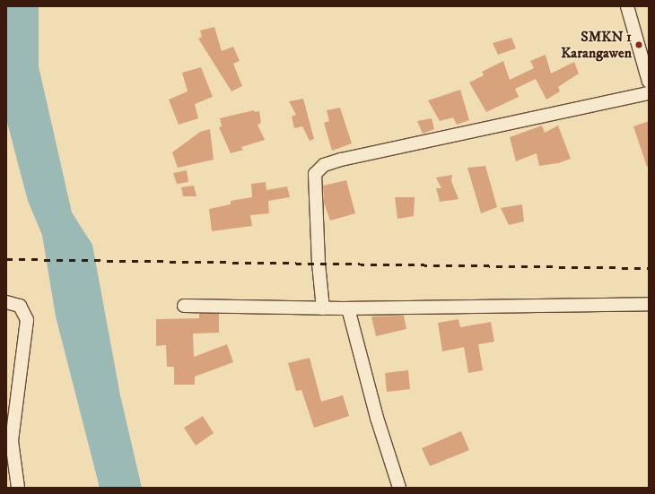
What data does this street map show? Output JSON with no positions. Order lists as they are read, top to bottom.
{
  "places": ["SMKN 1 Karangawen"]
}
